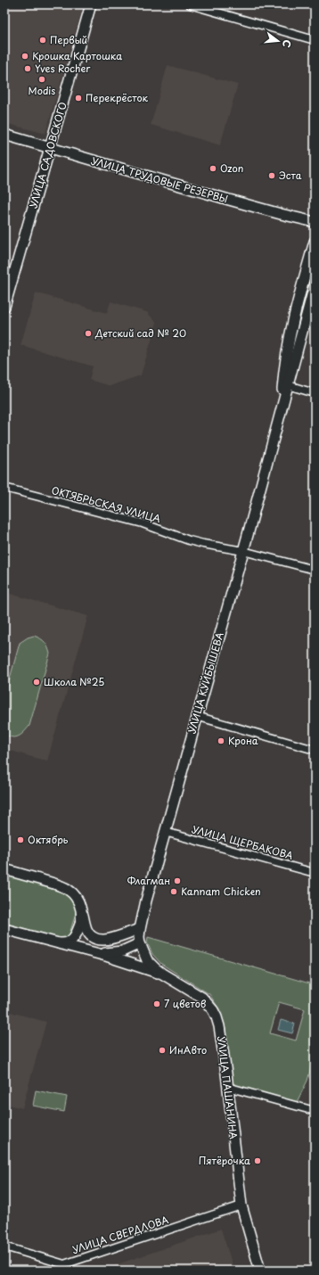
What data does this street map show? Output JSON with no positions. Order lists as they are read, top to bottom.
{
  "streets": {
    "main road": [
      "УЛИЦА САДОВСКОГО",
      "УЛИЦА ТРУДОВЫЕ РЕЗЕРВЫ",
      "УЛИЦА КУЙБЫШЕВА",
      "УЛИЦА ПАШАНИНА"
    ],
    "street": ["ОКТЯБРЬСКАЯ УЛИЦА", "УЛИЦА ЩЕРБАКОВА", "УЛИЦА СВЕРДЛОВА"]
  },
  "crossings": [
    ["УЛИЦА САДОВСКОГО", "УЛИЦА ТРУДОВЫЕ РЕЗЕРВЫ"],
    ["ОКТЯБРЬСКАЯ УЛИЦА", "УЛИЦА КУЙБЫШЕВА"],
    ["УЛИЦА КУЙБЫШЕВА", "УЛИЦА ЩЕРБАКОВА"],
    ["УЛИЦА КУЙБЫШЕВА", "УЛИЦА ПАШАНИНА"],
    ["УЛИЦА ПАШАНИНА", "УЛИЦА СВЕРДЛОВА"]
  ],
  "places": [
    "Первый",
    "Крошка Картошка",
    "Yves Rocher",
    "Modis",
    "Перекрёсток",
    "Ozon",
    "Эста",
    "Детский сад № 20",
    "Школа №25",
    "Крона",
    "Октябрь",
    "Флагман",
    "Kannam Chicken",
    "7 цветов",
    "ИнАвто",
    "Пятёрочка"
  ],
  "north": "right"
}
